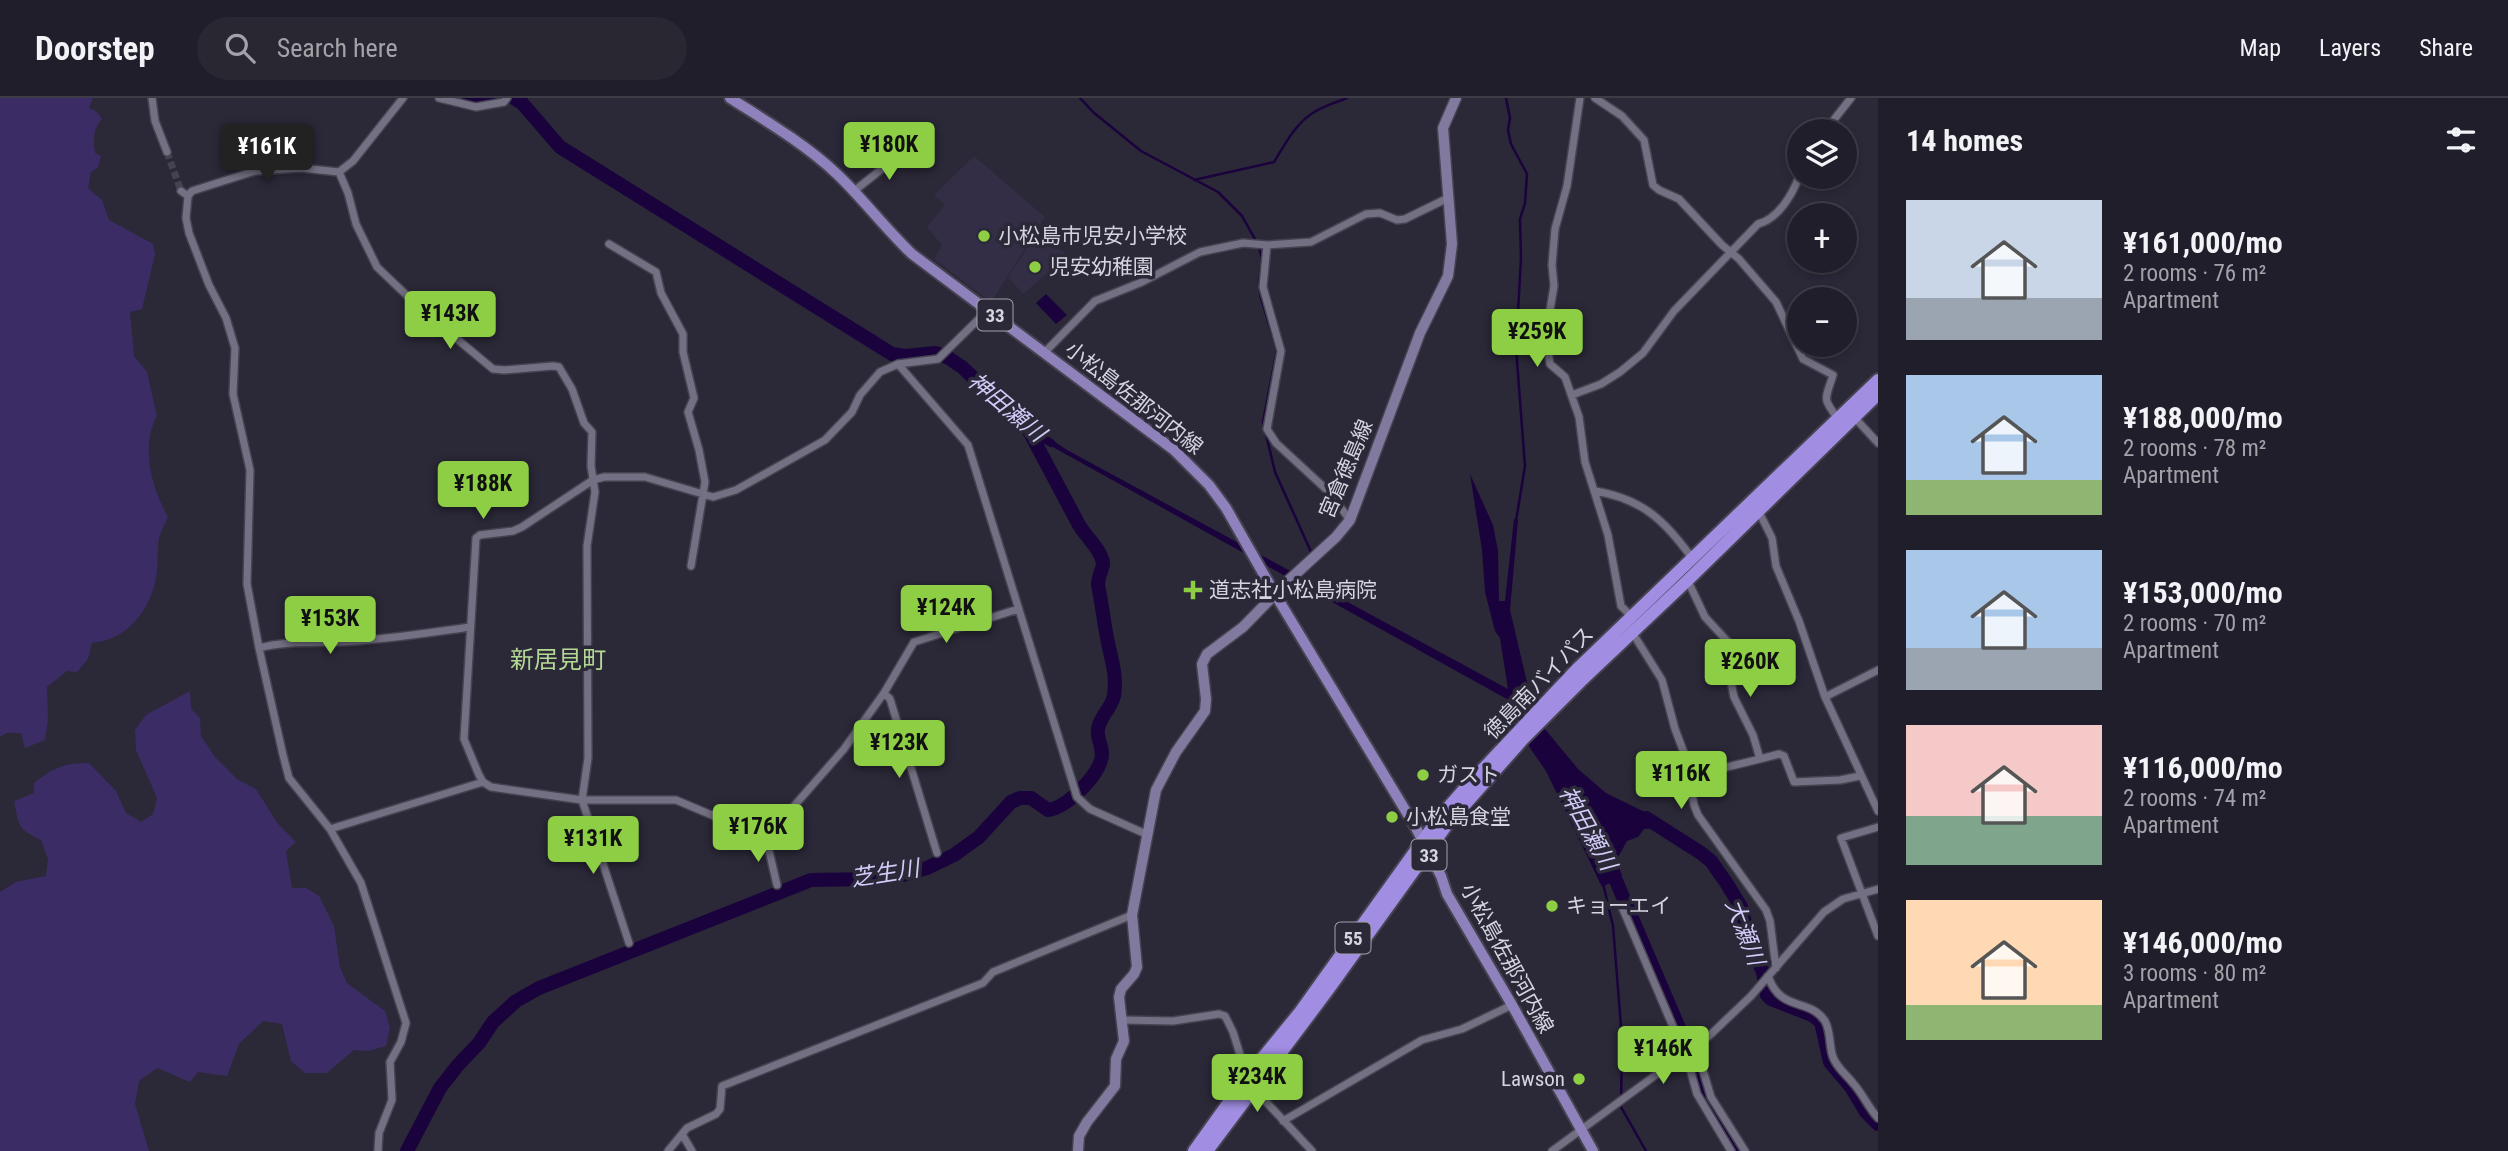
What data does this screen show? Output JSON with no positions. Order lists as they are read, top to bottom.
{
  "streets": {
    "highway": ["徳島南バイパス", "55"],
    "main road": ["33", "小松島佐那河内線", "宮倉徳島線"]
  },
  "crossings": [
    ["小松島佐那河内線", "宮倉徳島線"],
    ["小松島佐那河内線", "徳島南バイパス"]
  ],
  "districts": ["新居見町"],
  "water": ["神田瀬川", "芝生川", "大瀬川"],
  "places": {
    "other": [
      "小松島市児安小学校",
      "児安幼稚園",
      "ガスト",
      "小松島食堂",
      "キョーエイ",
      "Lawson"
    ],
    "health": ["道志社小松島病院"]
  },
  "page": {
    "header": "Doorstep",
    "search": "Search here",
    "nav": ["Map", "Layers", "Share"],
    "heading": "14 homes",
    "map_buttons": ["+", "−"],
    "price": [
      "¥180K",
      "¥161K",
      "¥143K",
      "¥259K",
      "¥188K",
      "¥124K",
      "¥153K",
      "¥260K",
      "¥123K",
      "¥116K",
      "¥176K",
      "¥131K",
      "¥146K",
      "¥234K"
    ],
    "list": [
      {
        "name": "¥161,000/mo",
        "note": "2 rooms · 76 m² · Apartment"
      },
      {
        "name": "¥188,000/mo",
        "note": "2 rooms · 78 m² · Apartment"
      },
      {
        "name": "¥153,000/mo",
        "note": "2 rooms · 70 m² · Apartment"
      },
      {
        "name": "¥116,000/mo",
        "note": "2 rooms · 74 m² · Apartment"
      },
      {
        "name": "¥146,000/mo",
        "note": "3 rooms · 80 m² · Apartment"
      }
    ]
  }
}
